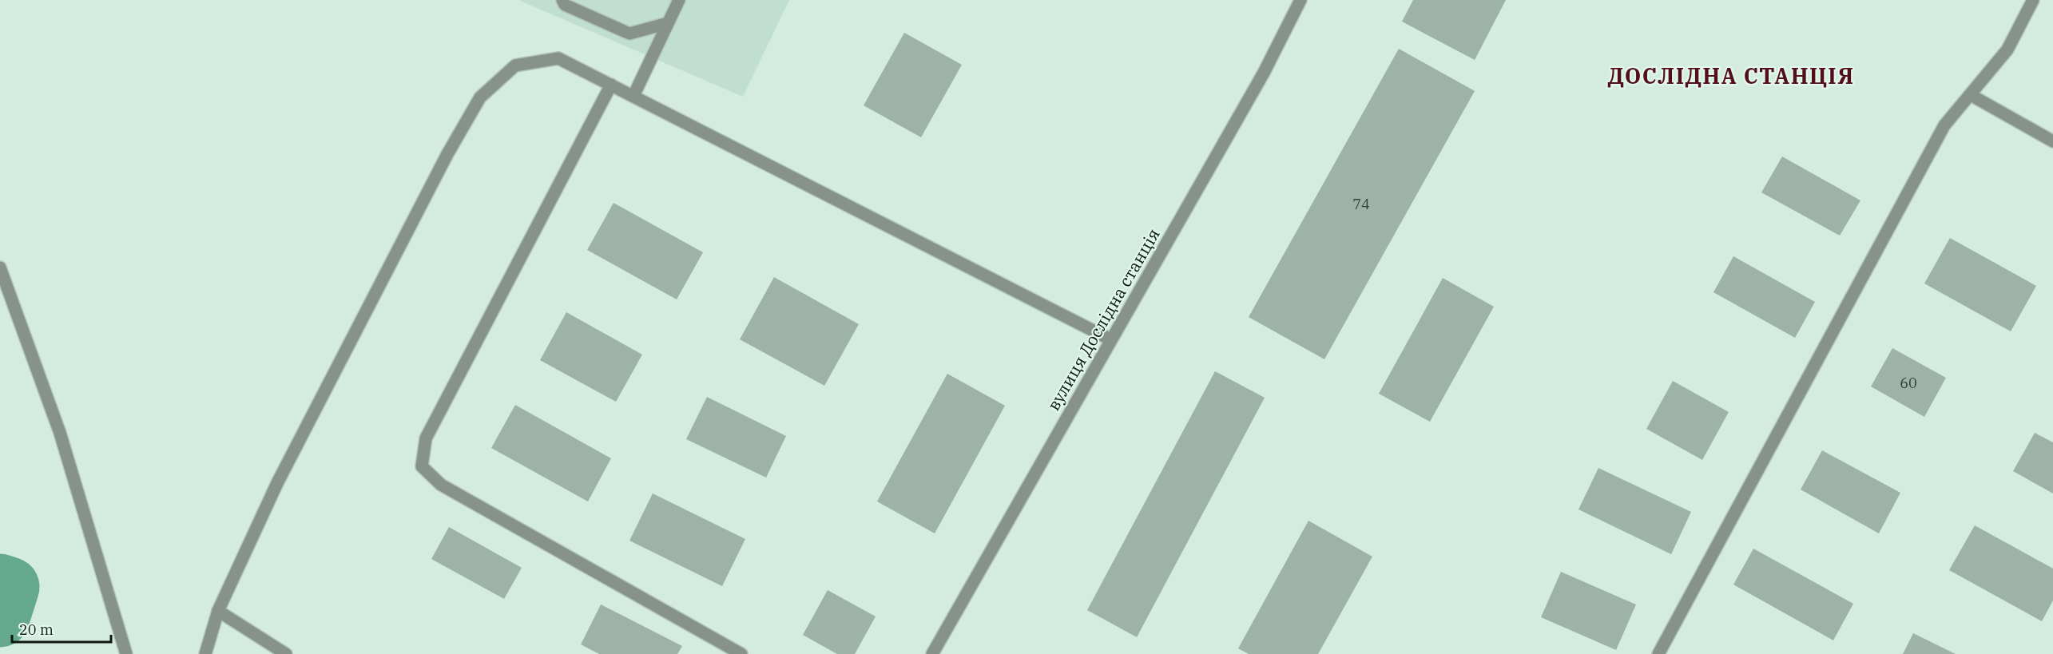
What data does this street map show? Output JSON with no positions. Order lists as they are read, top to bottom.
{
  "streets": {
    "street": ["вулиця Дослідна станція"]
  },
  "districts": ["ДОСЛІДНА СТАНЦІЯ"],
  "house_numbers": ["74", "60"],
  "scale_bar": "20 m"
}
